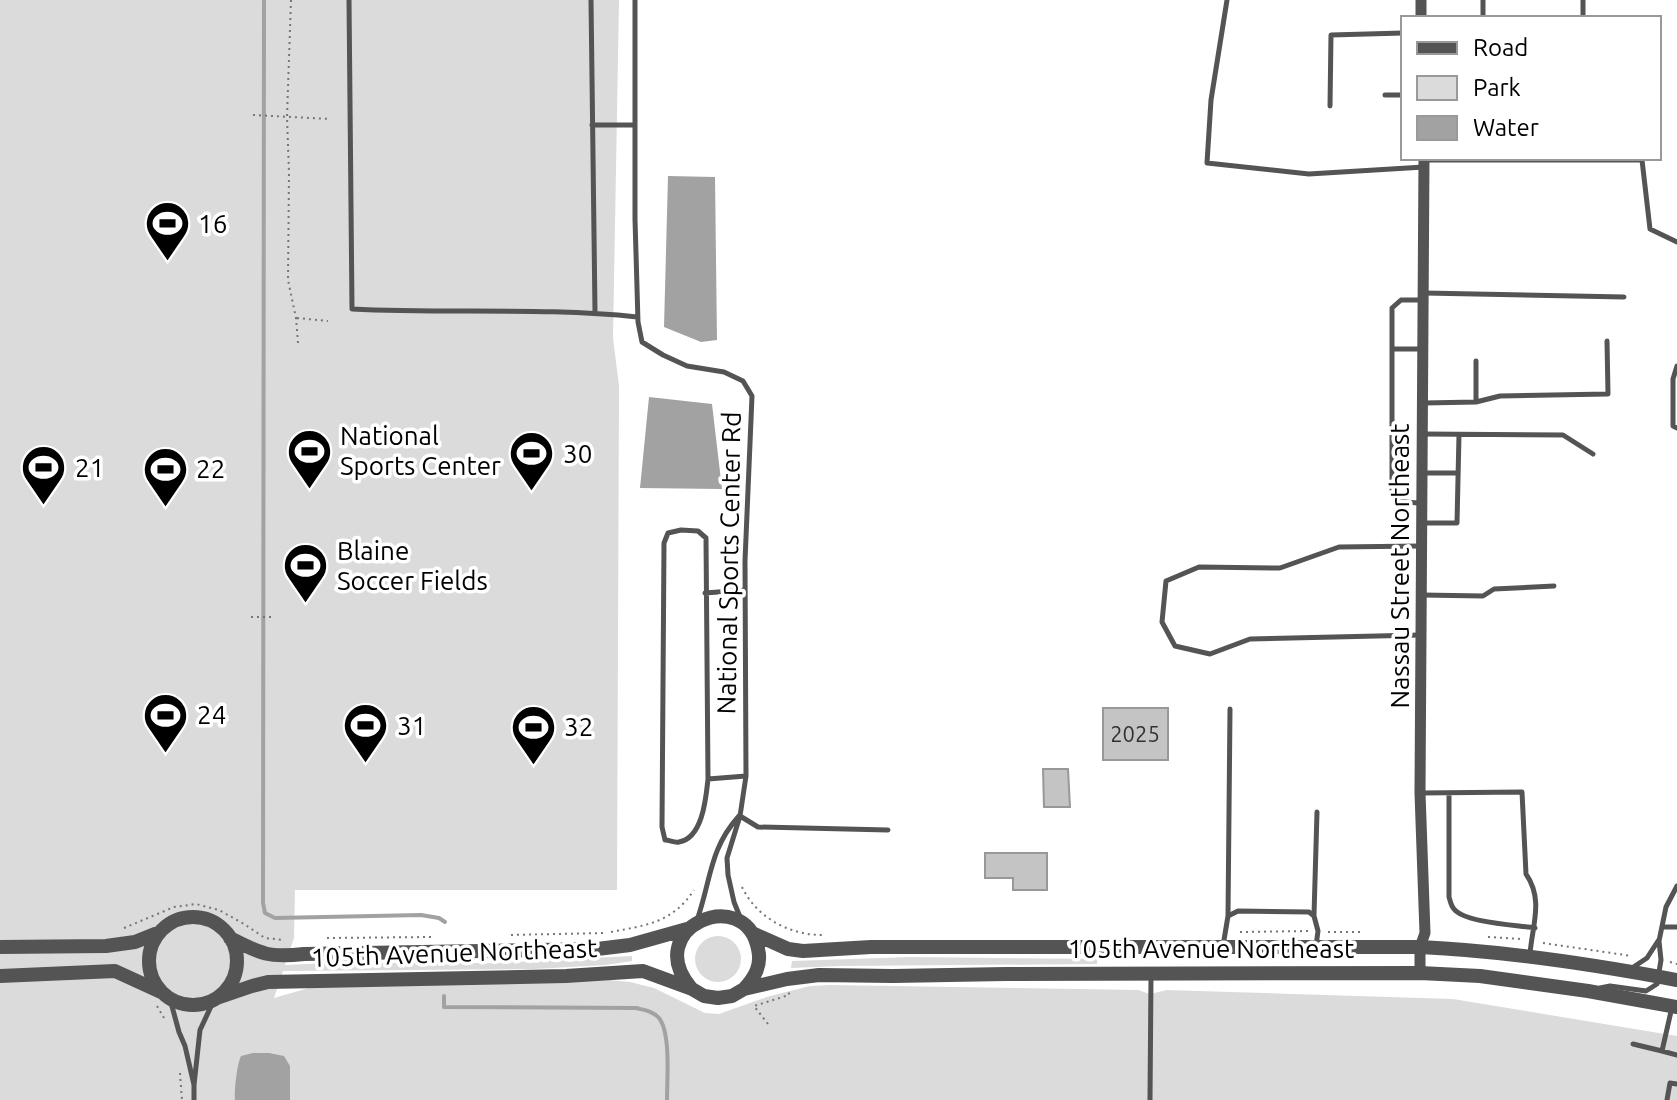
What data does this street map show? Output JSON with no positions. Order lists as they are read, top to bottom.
{
  "streets": {
    "street": ["Nassau Street Northeast", "105th Avenue Northeast"],
    "lane": ["National Sports Center Rd"]
  },
  "crossings": [
    ["National Sports Center Rd", "105th Avenue Northeast"],
    ["Nassau Street Northeast", "105th Avenue Northeast"]
  ],
  "places": {
    "sports": [
      "16",
      "National Sports Center",
      "30",
      "21",
      "22",
      "Blaine Soccer Fields",
      "24",
      "31",
      "32"
    ]
  },
  "house_numbers": ["2025"],
  "legend": ["Road", "Park", "Water"]
}
